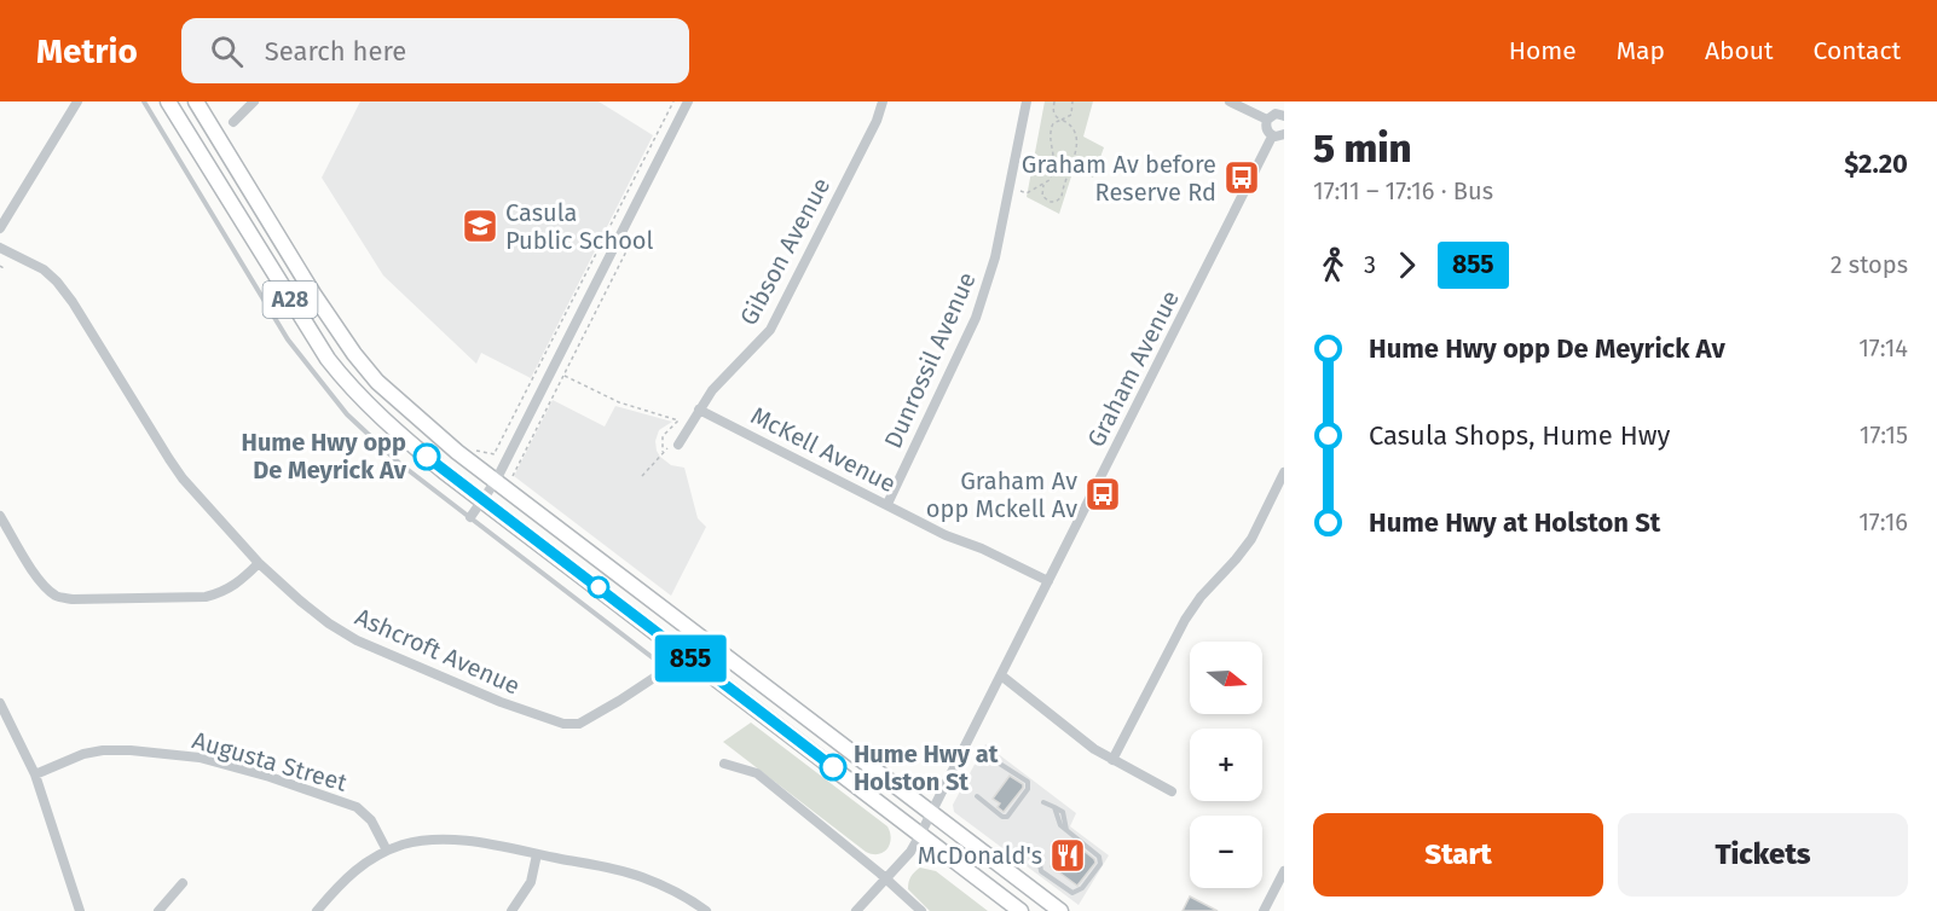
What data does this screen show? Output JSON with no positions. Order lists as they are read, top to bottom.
{
  "streets": {
    "highway": ["A28"],
    "street": [
      "Gibson Avenue",
      "Dunrossil Avenue",
      "Graham Avenue",
      "McKell Avenue",
      "Ashcroft Avenue",
      "Augusta Street"
    ]
  },
  "crossings": [
    ["Gibson Avenue", "McKell Avenue"],
    ["A28", "Graham Avenue"],
    ["A28", "Ashcroft Avenue"],
    ["Dunrossil Avenue", "McKell Avenue"],
    ["Graham Avenue", "McKell Avenue"]
  ],
  "places": {
    "bus stop": ["Graham Av before Reserve Rd", "Graham Av opp Mckell Av"],
    "school or university": ["Casula Public School"],
    "other": ["Hume Hwy opp De Meyrick Av", "Hume Hwy at Holston St"],
    "restaurant": ["McDonald's"]
  },
  "lines": ["bus line 855"],
  "north": "right",
  "page": {
    "header": "Metrio",
    "search": "Search here",
    "nav": [
      "Home",
      "Map",
      "About",
      "Contact"
    ],
    "on_map": "855",
    "heading": ["5 min", "17:11 – 17:16 · Bus", "$2.20"],
    "legs": ["3", "855", "2 stops"],
    "list": [
      {
        "name": "Hume Hwy opp De Meyrick Av",
        "value": "17:14"
      },
      {
        "name": "Casula Shops, Hume Hwy",
        "value": "17:15"
      },
      {
        "name": "Hume Hwy at Holston St",
        "value": "17:16"
      }
    ],
    "map_buttons": ["+", "−"],
    "buttons": ["Start", "Tickets"]
  }
}
